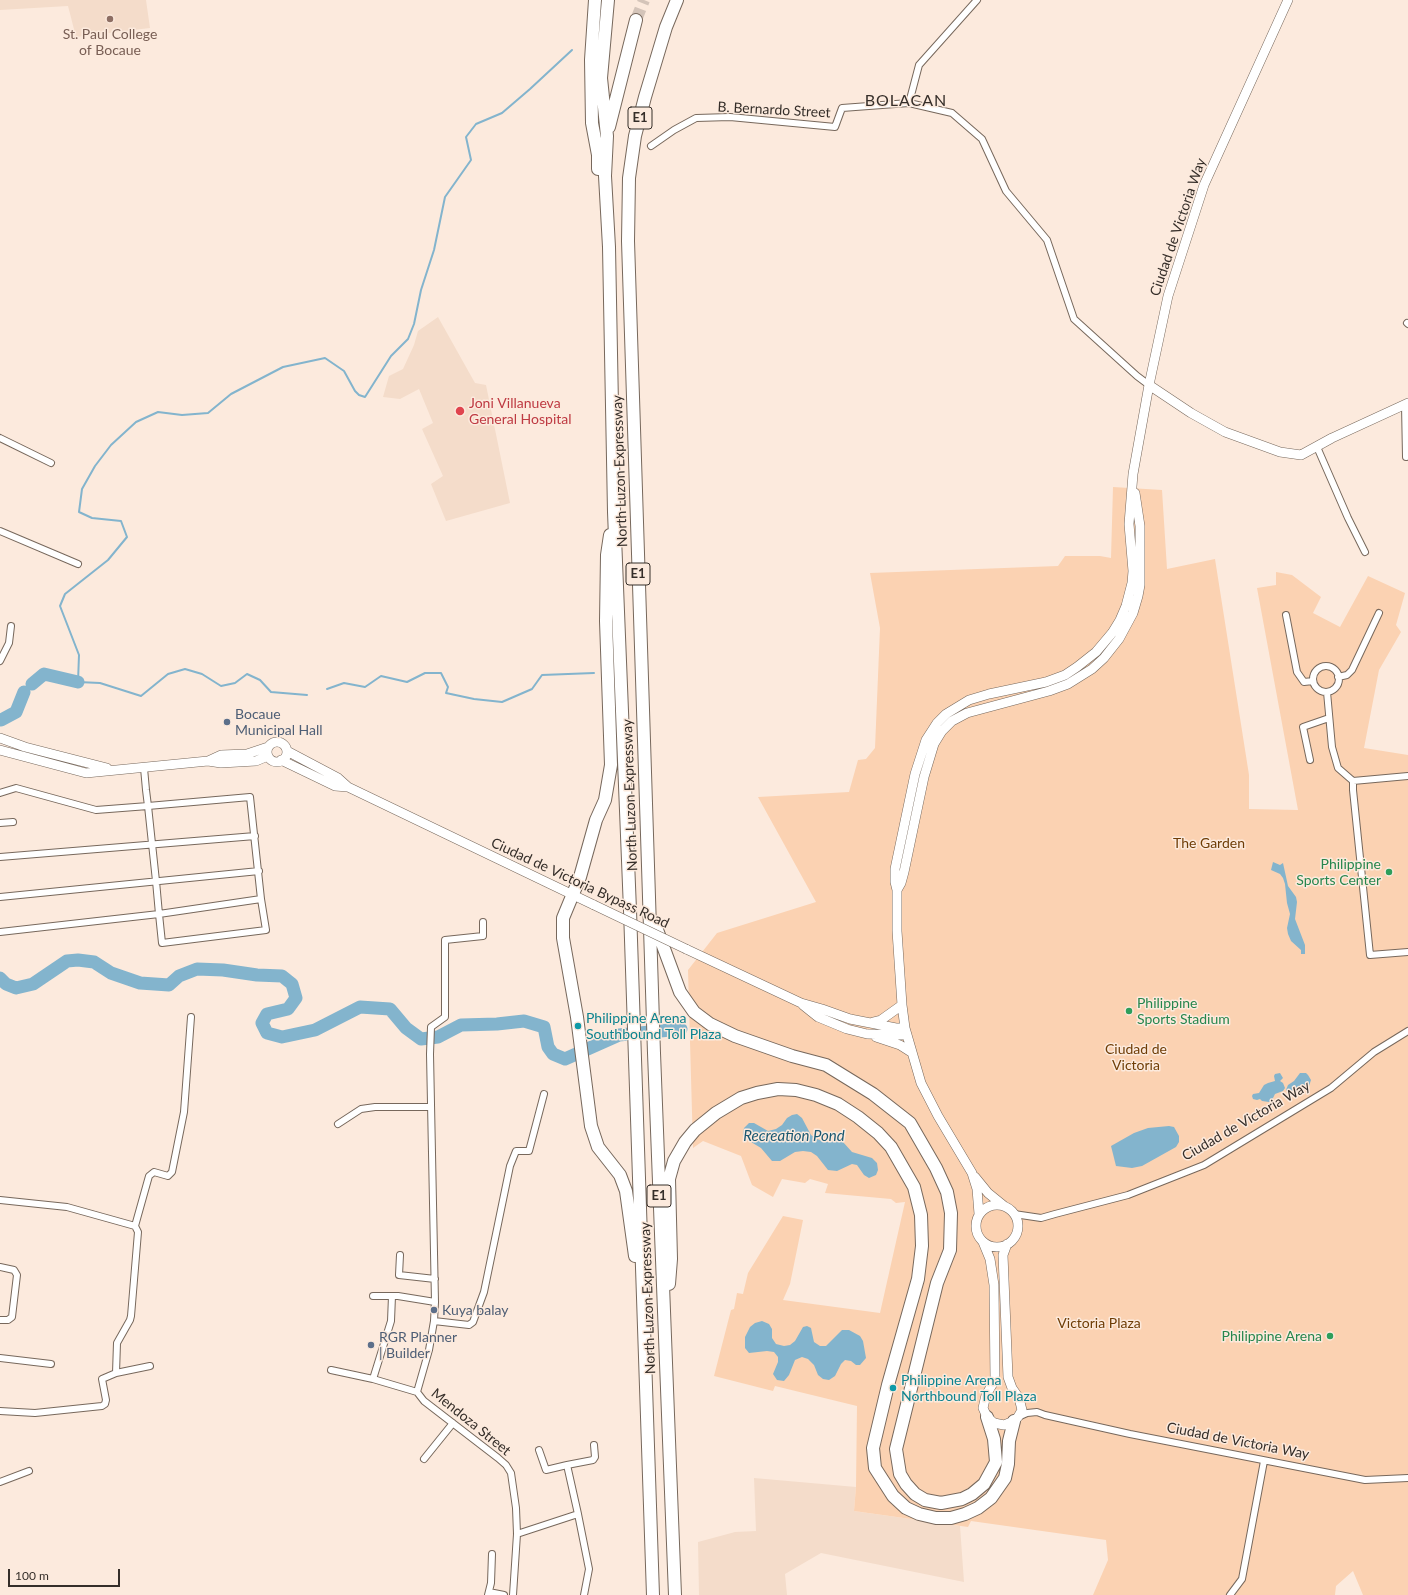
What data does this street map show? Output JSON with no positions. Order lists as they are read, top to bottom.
{
  "streets": {
    "highway": ["E1", "North Luzon Expressway"],
    "main road": ["Ciudad de Victoria Way", "Ciudad de Victoria Bypass Road"],
    "street": ["B. Bernardo Street", "Mendoza Street"]
  },
  "crossings": [
    ["Ciudad de Victoria Way", "Ciudad de Victoria Bypass Road"]
  ],
  "districts": ["BOLACAN"],
  "water": ["Recreation Pond"],
  "parks": ["The Garden", "Ciudad de Victoria", "Victoria Plaza"],
  "places": [
    "St. Paul College of Bocaue",
    "Joni Villanueva General Hospital",
    "Bocaue Municipal Hall",
    "Philippine Sports Center",
    "Philippine Sports Stadium",
    "Philippine Arena Southbound Toll Plaza",
    "Kuya balay",
    "Philippine Arena",
    "RGR Planner | Builder",
    "Philippine Arena Northbound Toll Plaza"
  ],
  "scale_bar": "100 m"
}
